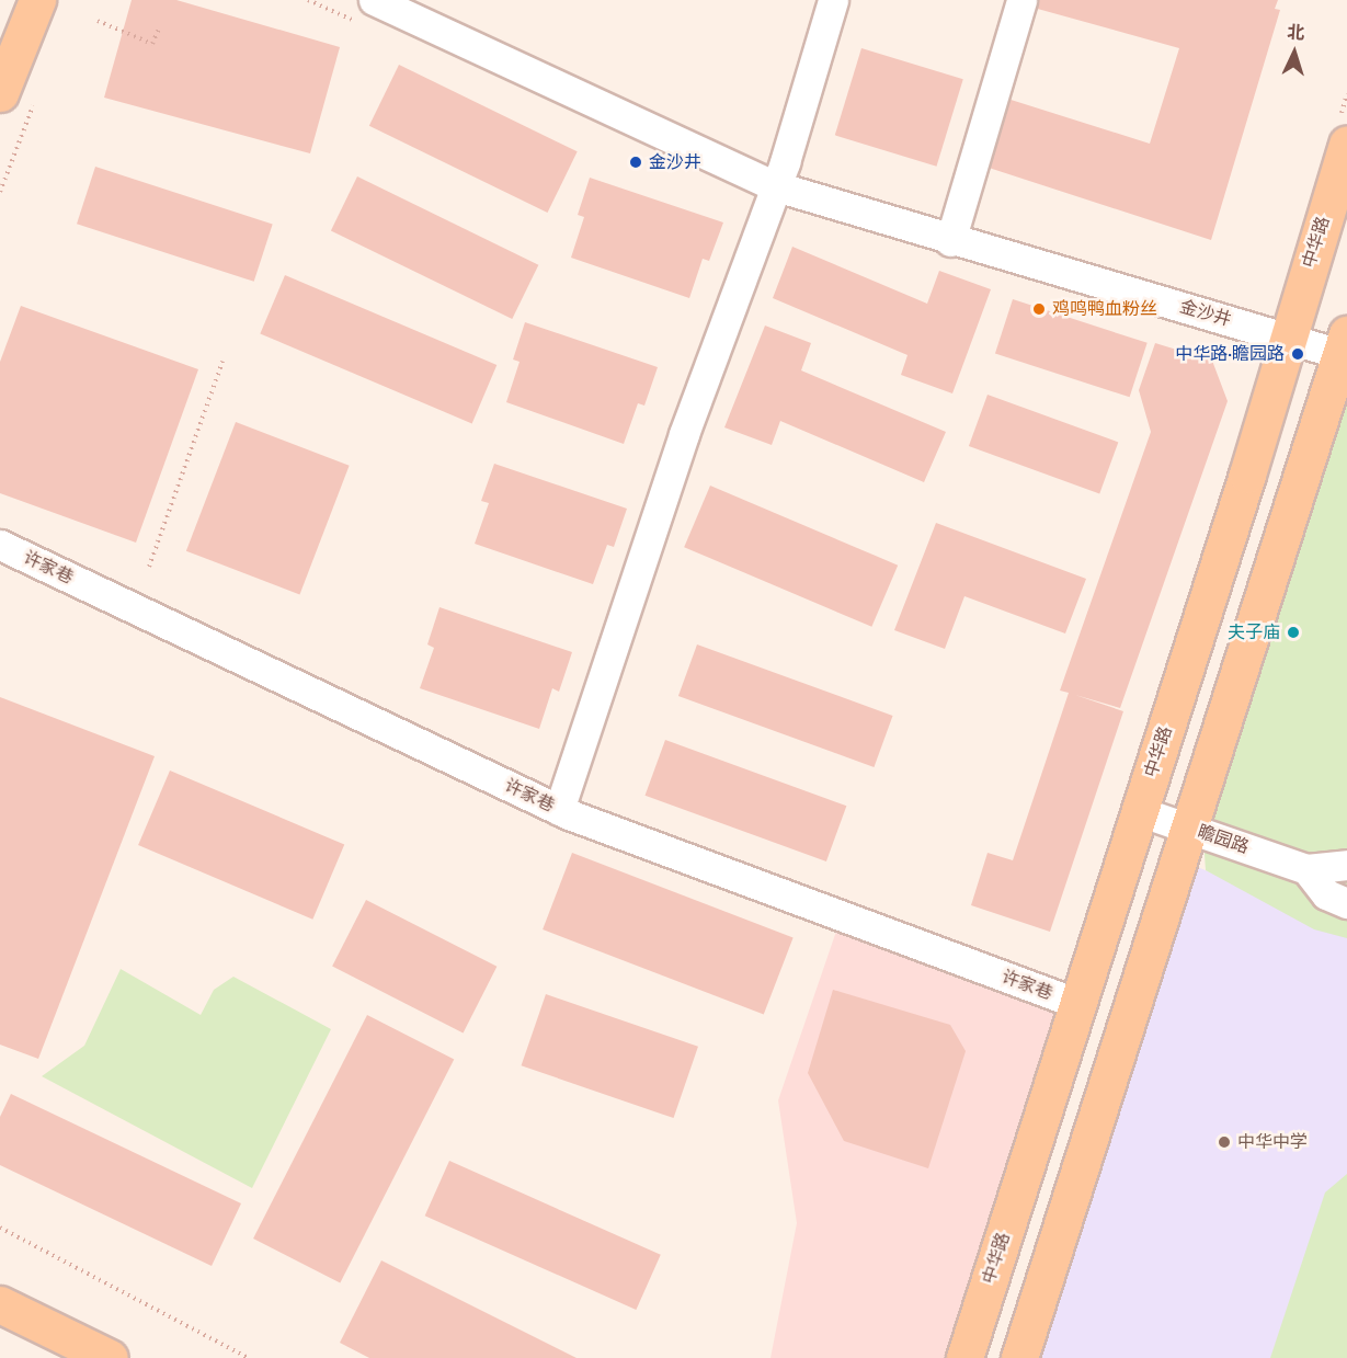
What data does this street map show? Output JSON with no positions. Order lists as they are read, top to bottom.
{
  "streets": {
    "main road": ["中华路"],
    "street": ["金沙井", "许家巷", "瞻园路"]
  },
  "crossings": [
    ["中华路", "金沙井"],
    ["中华路", "许家巷"],
    ["中华路", "瞻园路"]
  ],
  "places": [
    "金沙井",
    "鸡鸣鸭血粉丝",
    "中华路·瞻园路",
    "夫子庙",
    "中华中学"
  ],
  "north": "top"
}
